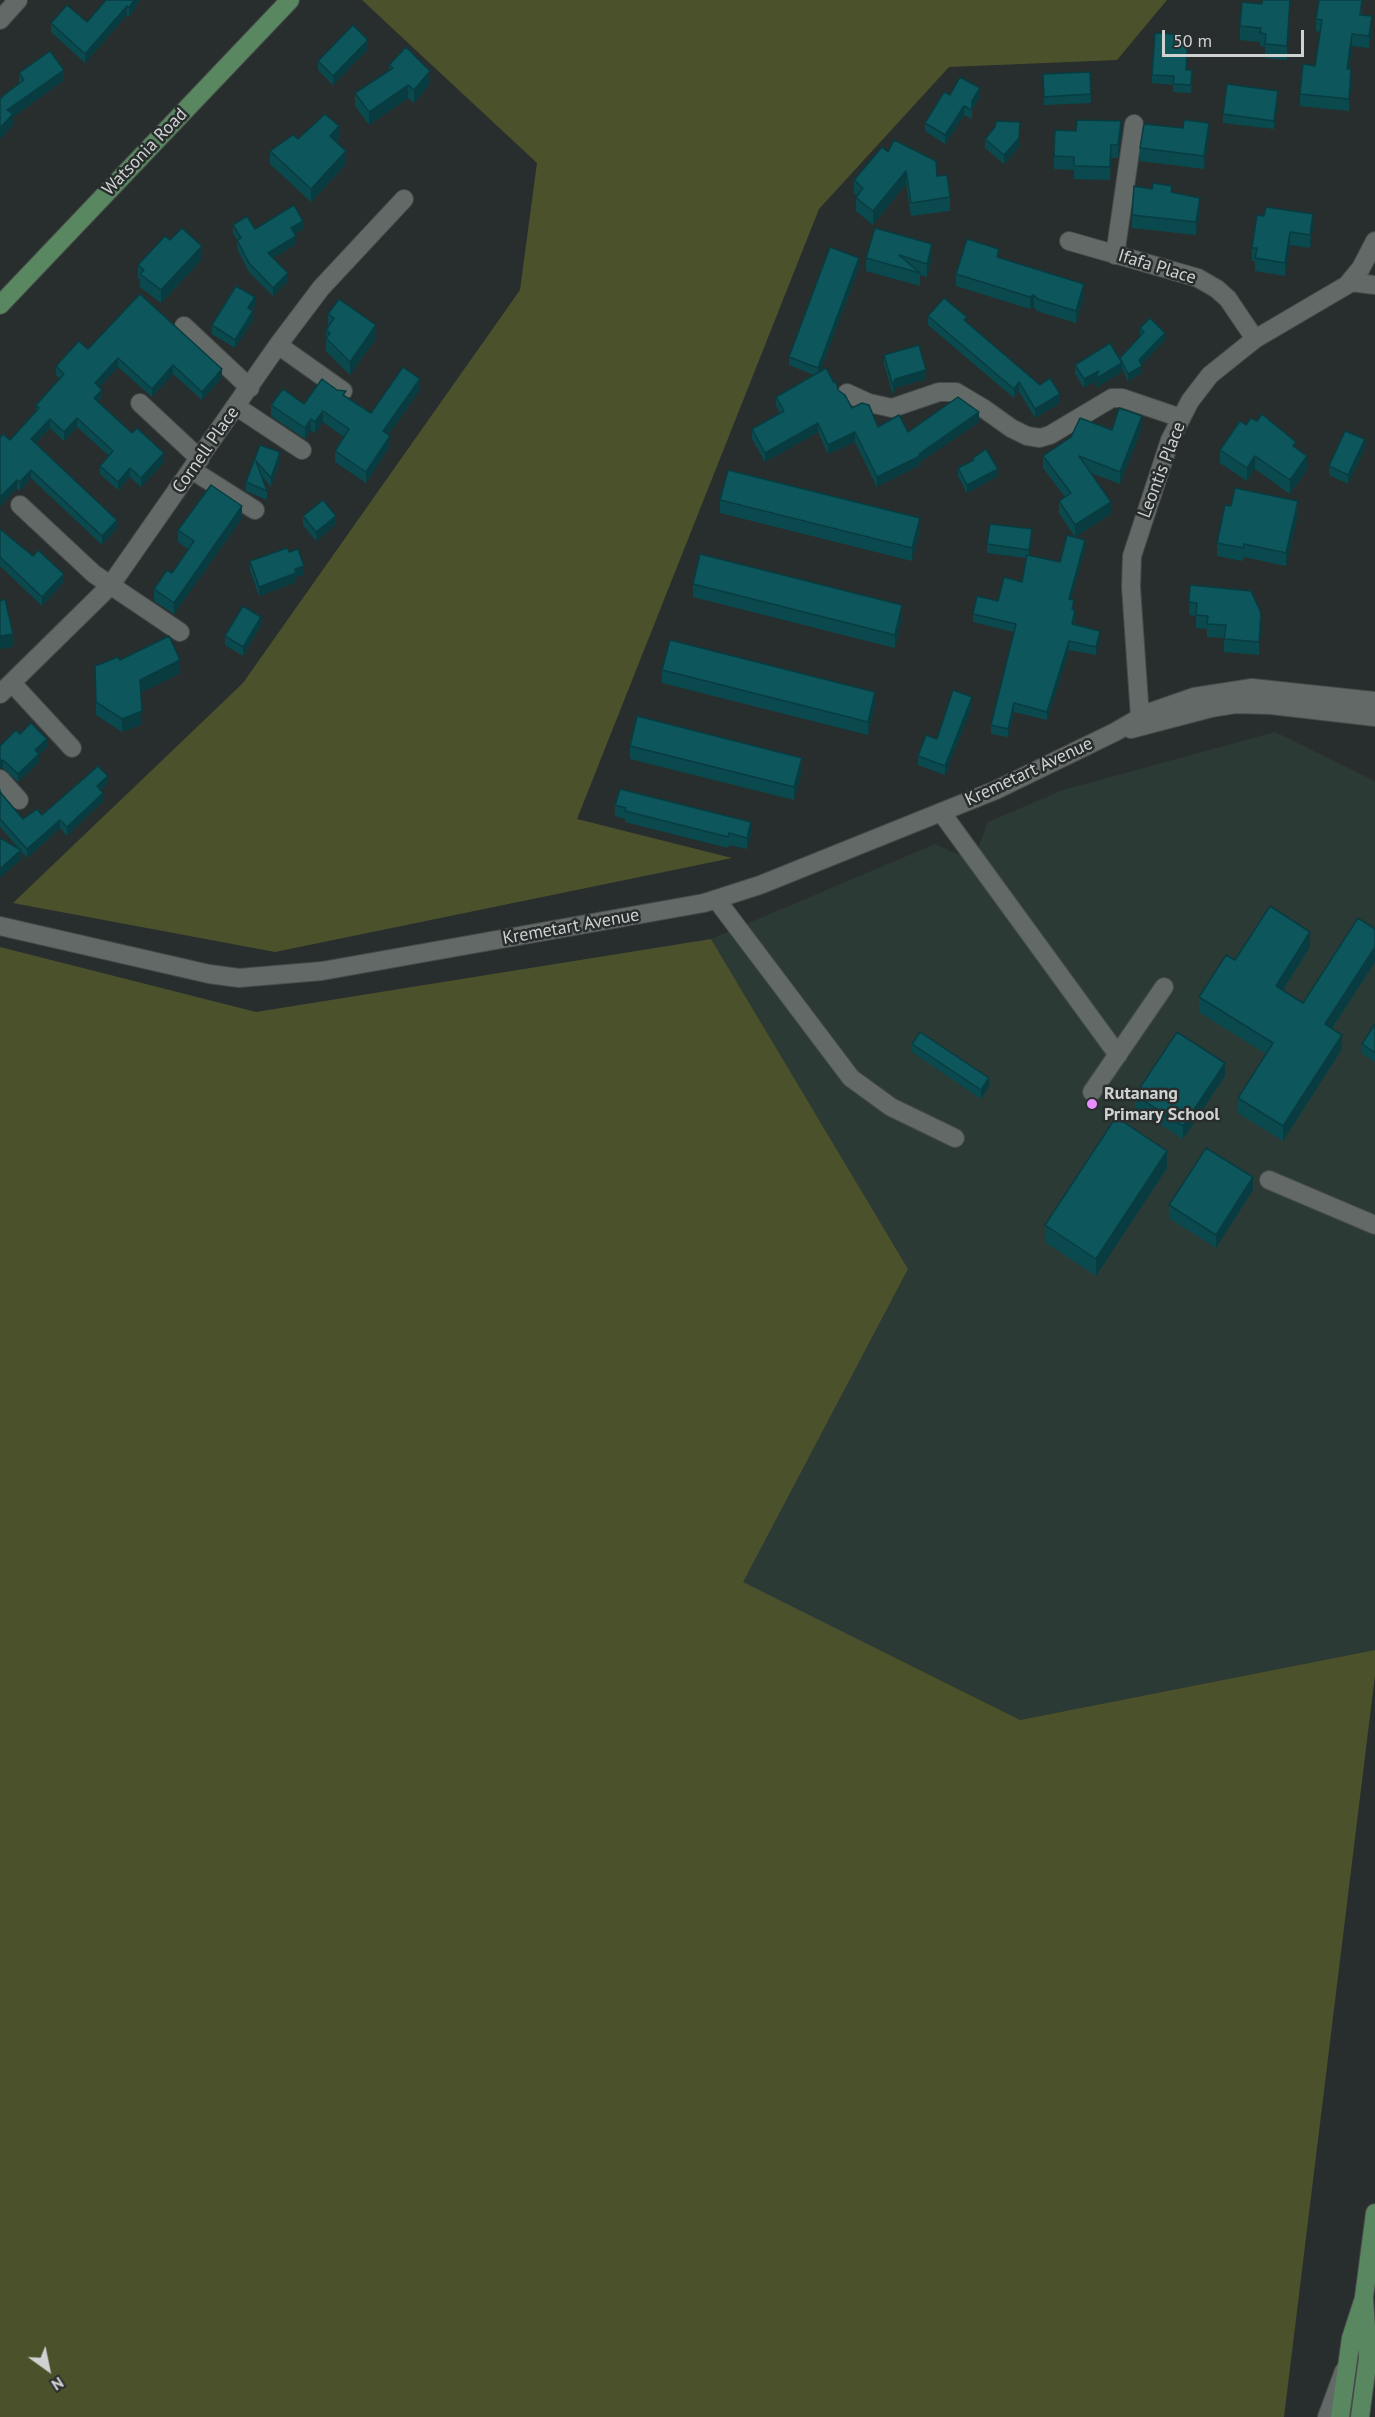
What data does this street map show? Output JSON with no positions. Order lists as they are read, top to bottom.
{
  "streets": {
    "main road": ["Watsonia Road"],
    "street": [
      "Ifafa Place",
      "Cornell Place",
      "Leontis Place",
      "Kremetart Avenue"
    ]
  },
  "crossings": [
    ["Ifafa Place", "Leontis Place"],
    ["Leontis Place", "Kremetart Avenue"]
  ],
  "places": ["Rutanang Primary School"],
  "scale_bar": "50 m",
  "north": "bottom right"
}
